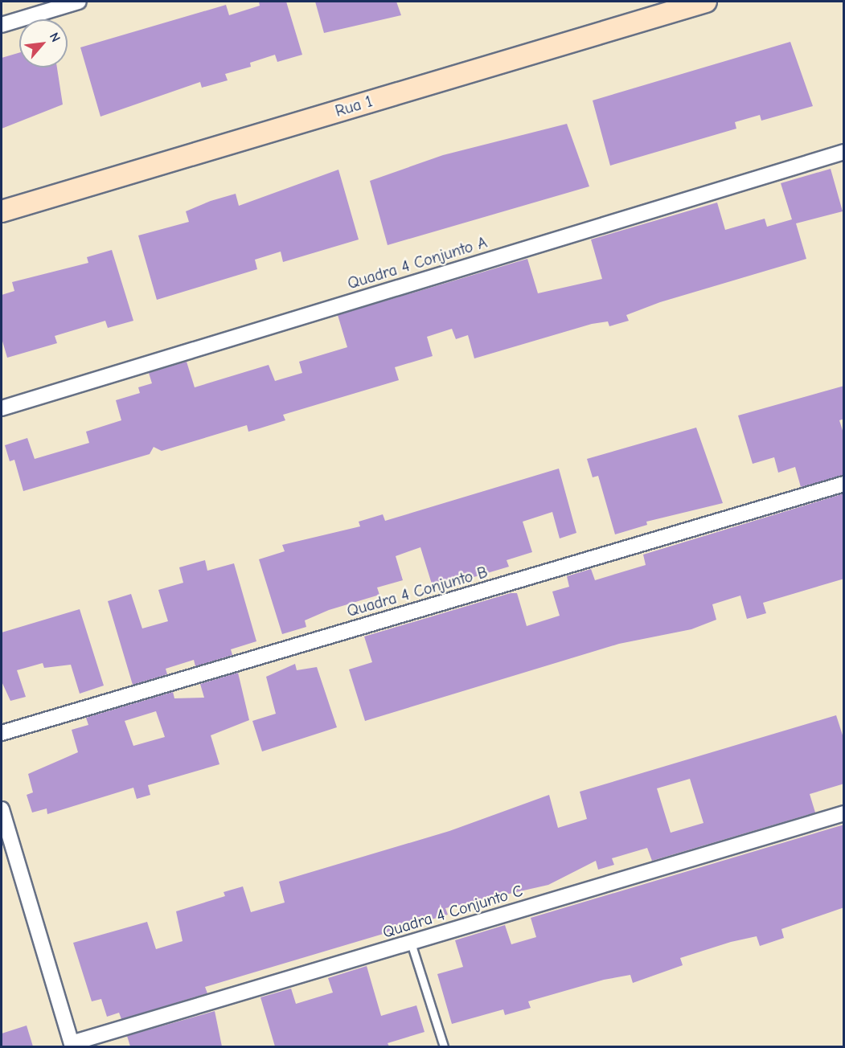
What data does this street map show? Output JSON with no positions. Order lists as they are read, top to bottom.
{
  "streets": {
    "street": [
      "Rua 1",
      "Quadra 4 Conjunto A",
      "Quadra 4 Conjunto B",
      "Quadra 4 Conjunto C"
    ]
  },
  "north": "top right"
}
